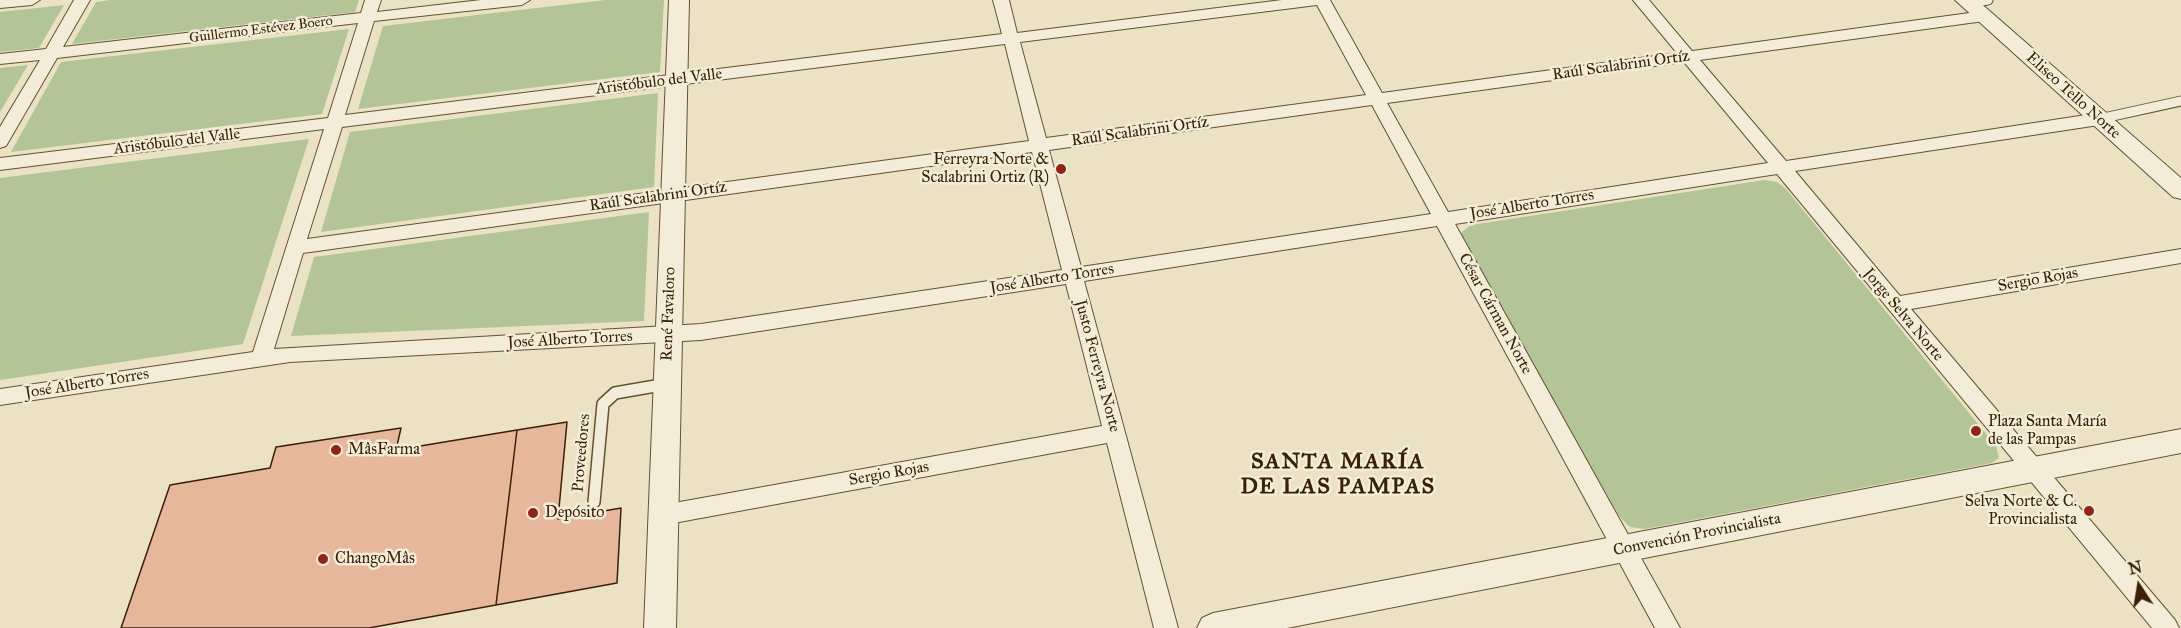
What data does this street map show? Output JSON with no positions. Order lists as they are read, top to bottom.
{
  "streets": {
    "street": [
      "Guillermo Estévez Boero",
      "Raúl Scalabrini Ortíz",
      "Aristóbulo del Valle",
      "Eliseo Tello Norte",
      "José Alberto Torres",
      "Sergio Rojas",
      "René Favaloro",
      "César Cárman Norte",
      "Jorge Selva Norte",
      "Justo Ferreyra Norte",
      "Convención Provincialista"
    ],
    "lane": ["Proveedores"]
  },
  "crossings": [
    ["Raúl Scalabrini Ortíz", "Eliseo Tello Norte"],
    ["Raúl Scalabrini Ortíz", "René Favaloro"],
    ["Raúl Scalabrini Ortíz", "César Cárman Norte"],
    ["Raúl Scalabrini Ortíz", "Jorge Selva Norte"],
    ["Raúl Scalabrini Ortíz", "Justo Ferreyra Norte"],
    ["Aristóbulo del Valle", "René Favaloro"],
    ["Aristóbulo del Valle", "César Cárman Norte"],
    ["Aristóbulo del Valle", "Justo Ferreyra Norte"],
    ["Eliseo Tello Norte", "José Alberto Torres"],
    ["José Alberto Torres", "René Favaloro"],
    ["José Alberto Torres", "César Cárman Norte"],
    ["José Alberto Torres", "Jorge Selva Norte"],
    ["José Alberto Torres", "Justo Ferreyra Norte"],
    ["Sergio Rojas", "René Favaloro"],
    ["Sergio Rojas", "Jorge Selva Norte"],
    ["Sergio Rojas", "Justo Ferreyra Norte"],
    ["René Favaloro", "Proveedores"],
    ["César Cárman Norte", "Convención Provincialista"],
    ["Jorge Selva Norte", "Convención Provincialista"]
  ],
  "districts": ["SANTA MARÍA DE LAS PAMPAS"],
  "places": [
    "Ferreyra Norte & Scalabrini Ortiz (R)",
    "Plaza Santa María de las Pampas",
    "MâsFarma",
    "Selva Norte & C. Provincialista",
    "Depósito",
    "ChangoMâs"
  ],
  "north": "top"
}
